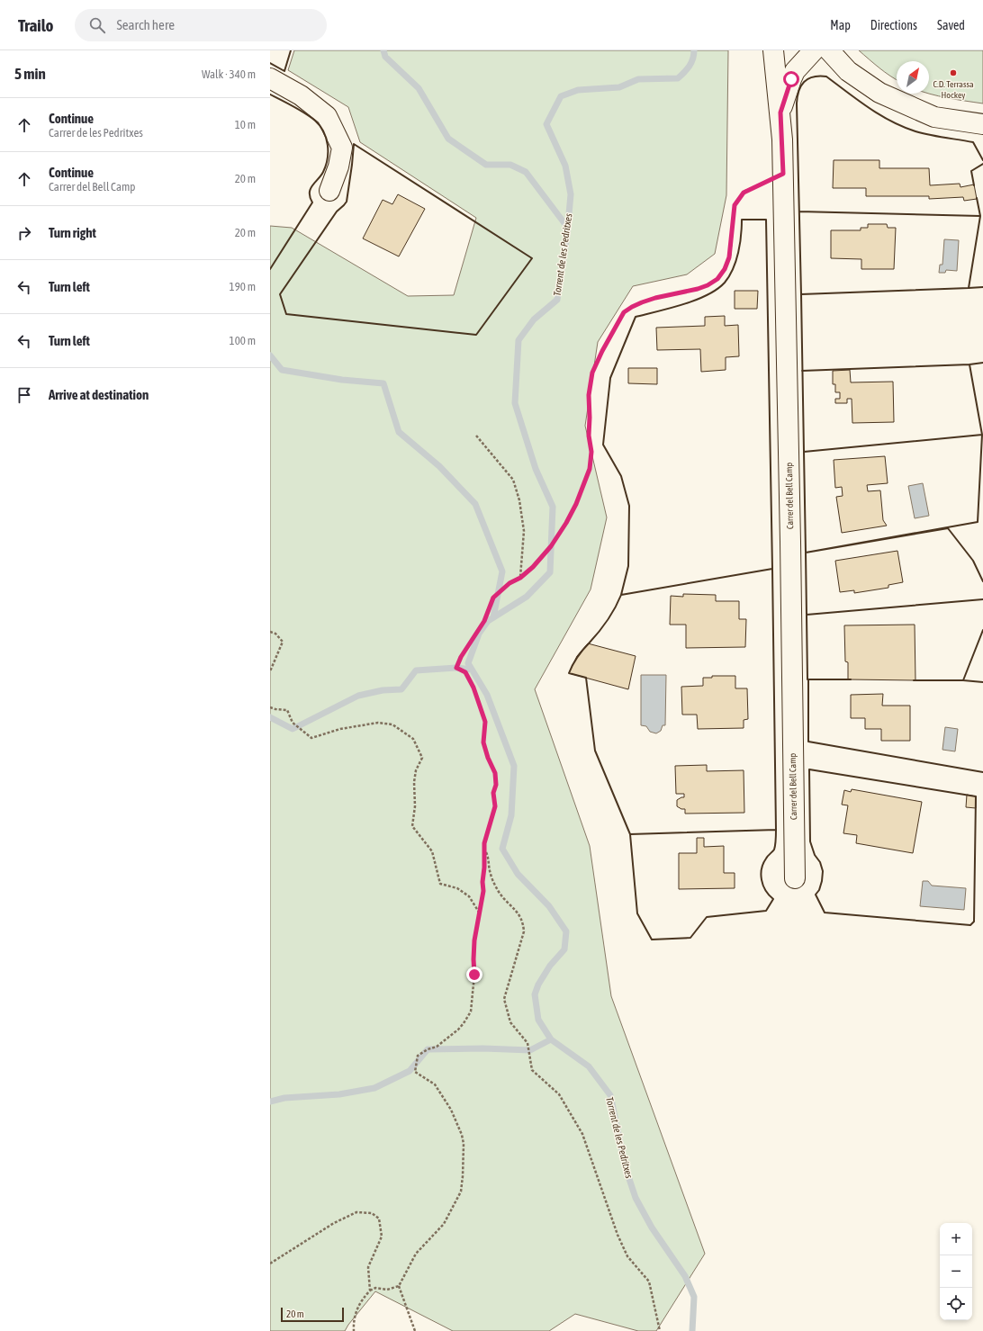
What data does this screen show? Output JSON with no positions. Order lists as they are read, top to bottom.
{
  "streets": {
    "street": ["Carrer del Bell Camp"]
  },
  "water": ["Torrent de les Pedritxes"],
  "places": ["C.D. Terrassa Hockey"],
  "scale_bar": "20 m",
  "north": "top right",
  "page": {
    "header": "Trailo",
    "search": "Search here",
    "nav": ["Map", "Directions", "Saved"],
    "heading": ["5 min", "Walk · 340 m"],
    "list": [
      ["Continue", "Carrer de les Pedritxes", "10 m"],
      ["Continue", "Carrer del Bell Camp", "20 m"],
      ["Turn right", "20 m"],
      ["Turn left", "190 m"],
      ["Turn left", "100 m"],
      "Arrive at destination"
    ],
    "map_buttons": ["+", "−"],
    "scale": "20 m"
  }
}
